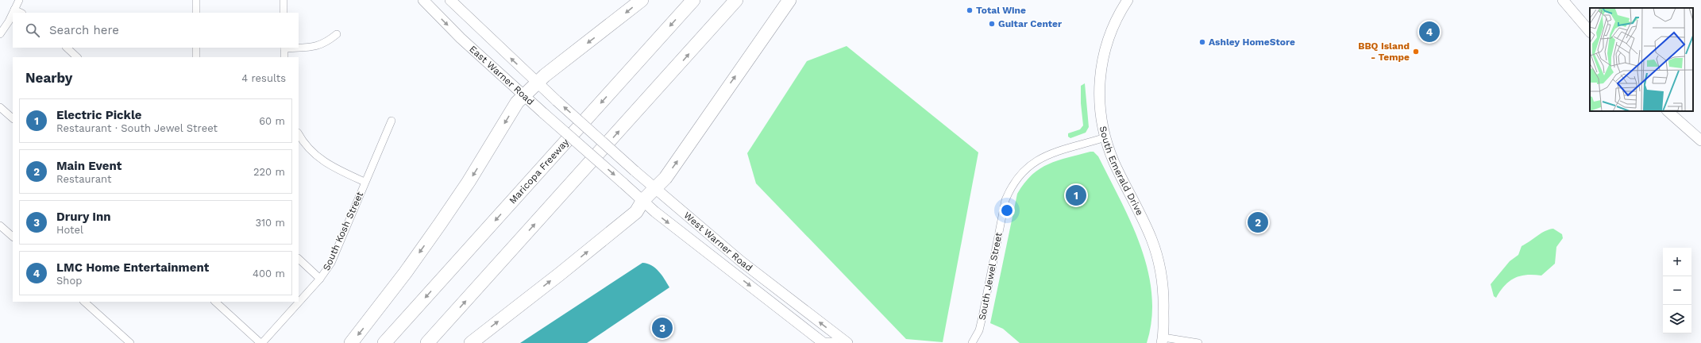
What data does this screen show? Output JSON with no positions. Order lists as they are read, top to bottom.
{
  "streets": {
    "highway": ["Maricopa Freeway"],
    "main road": ["East Warner Road", "South Emerald Drive", "West Warner Road"],
    "street": ["South Kosh Street", "South Jewel Street"]
  },
  "crossings": [
    ["East Warner Road", "West Warner Road"],
    ["South Emerald Drive", "South Jewel Street"]
  ],
  "places": [
    "Total Wine",
    "Guitar Center",
    "Ashley HomeStore",
    "BBQ Island - Tempe"
  ],
  "page": {
    "search": "Search here",
    "pins": [
      "4",
      "1",
      "2",
      "3"
    ],
    "heading": ["Nearby", "4 results"],
    "list": [
      {
        "mark": "1",
        "name": "Electric Pickle",
        "note": "Restaurant · South Jewel Street",
        "value": "60 m"
      },
      {
        "mark": "2",
        "name": "Main Event",
        "note": "Restaurant",
        "value": "220 m"
      },
      {
        "mark": "3",
        "name": "Drury Inn",
        "note": "Hotel",
        "value": "310 m"
      },
      {
        "mark": "4",
        "name": "LMC Home Entertainment",
        "note": "Shop",
        "value": "400 m"
      }
    ],
    "map_buttons": ["+", "−"]
  }
}
